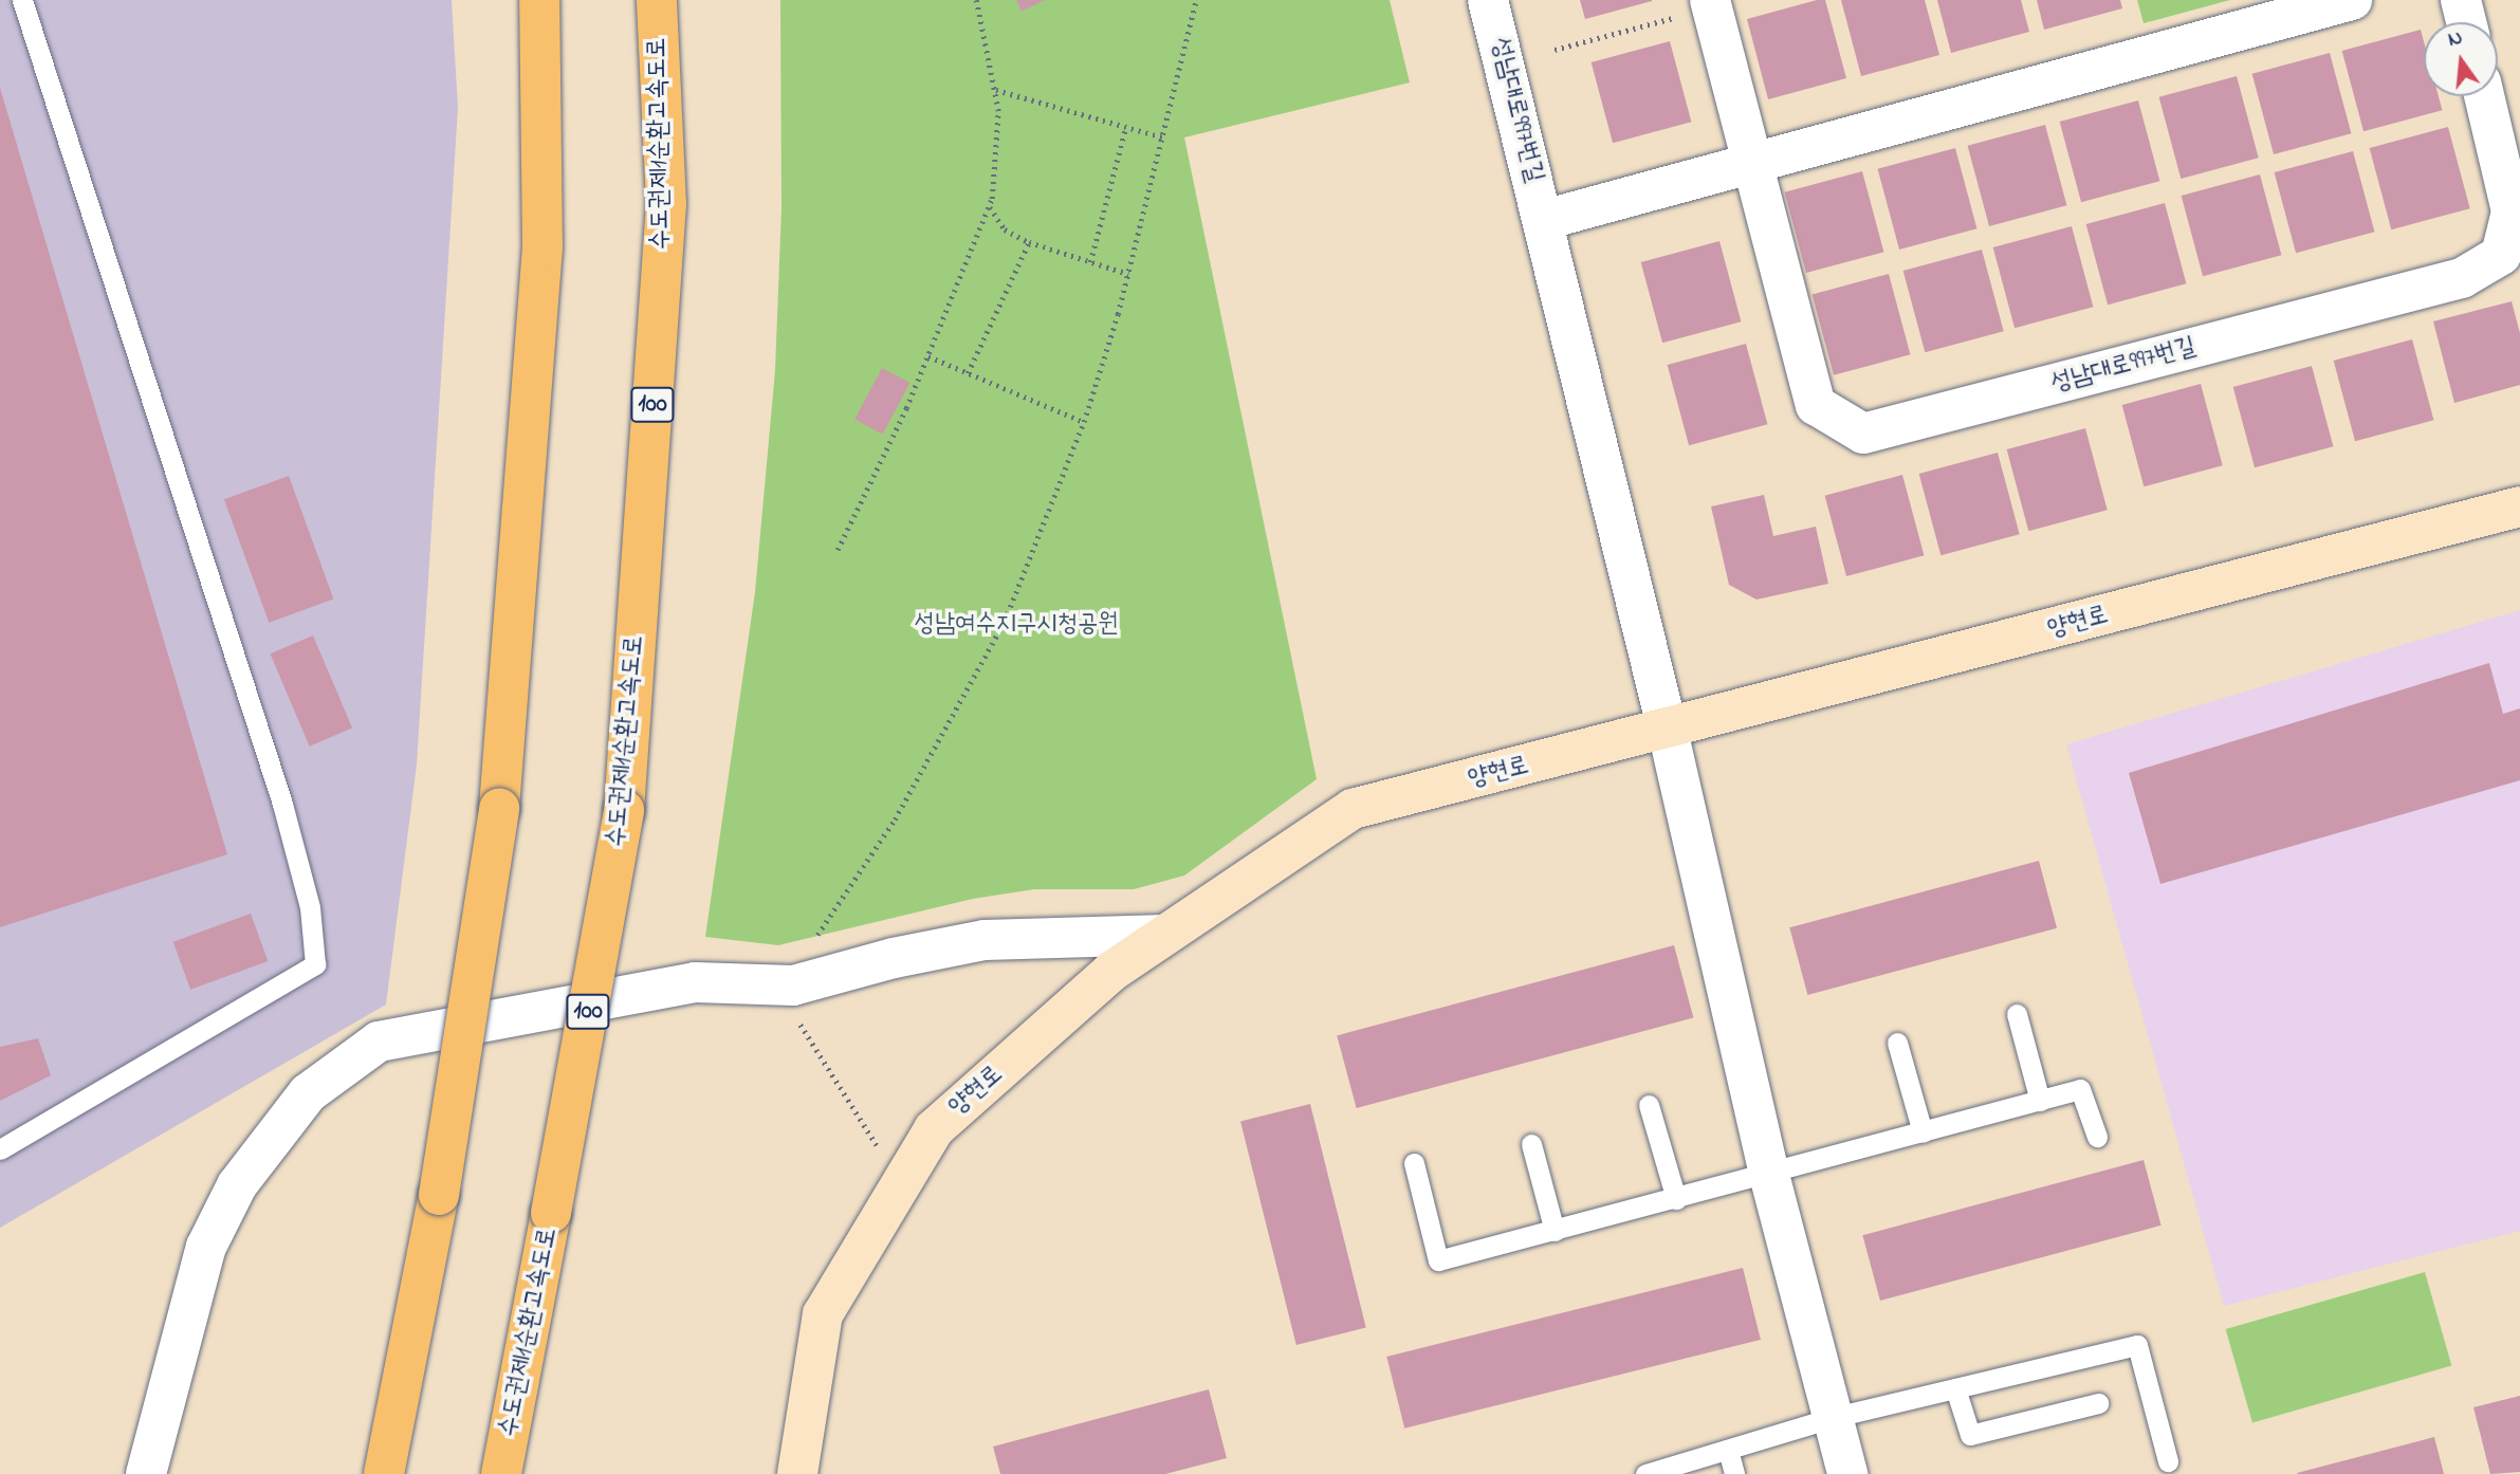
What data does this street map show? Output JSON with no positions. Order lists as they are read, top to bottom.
{
  "streets": {
    "highway": ["수도권제1순환고속도로", "100"],
    "main road": ["양현로"],
    "street": ["성남대로997번길"]
  },
  "crossings": [
    ["성남대로997번길", "양현로"]
  ],
  "parks": ["성남여수지구시청공원"],
  "north": "top"
}
